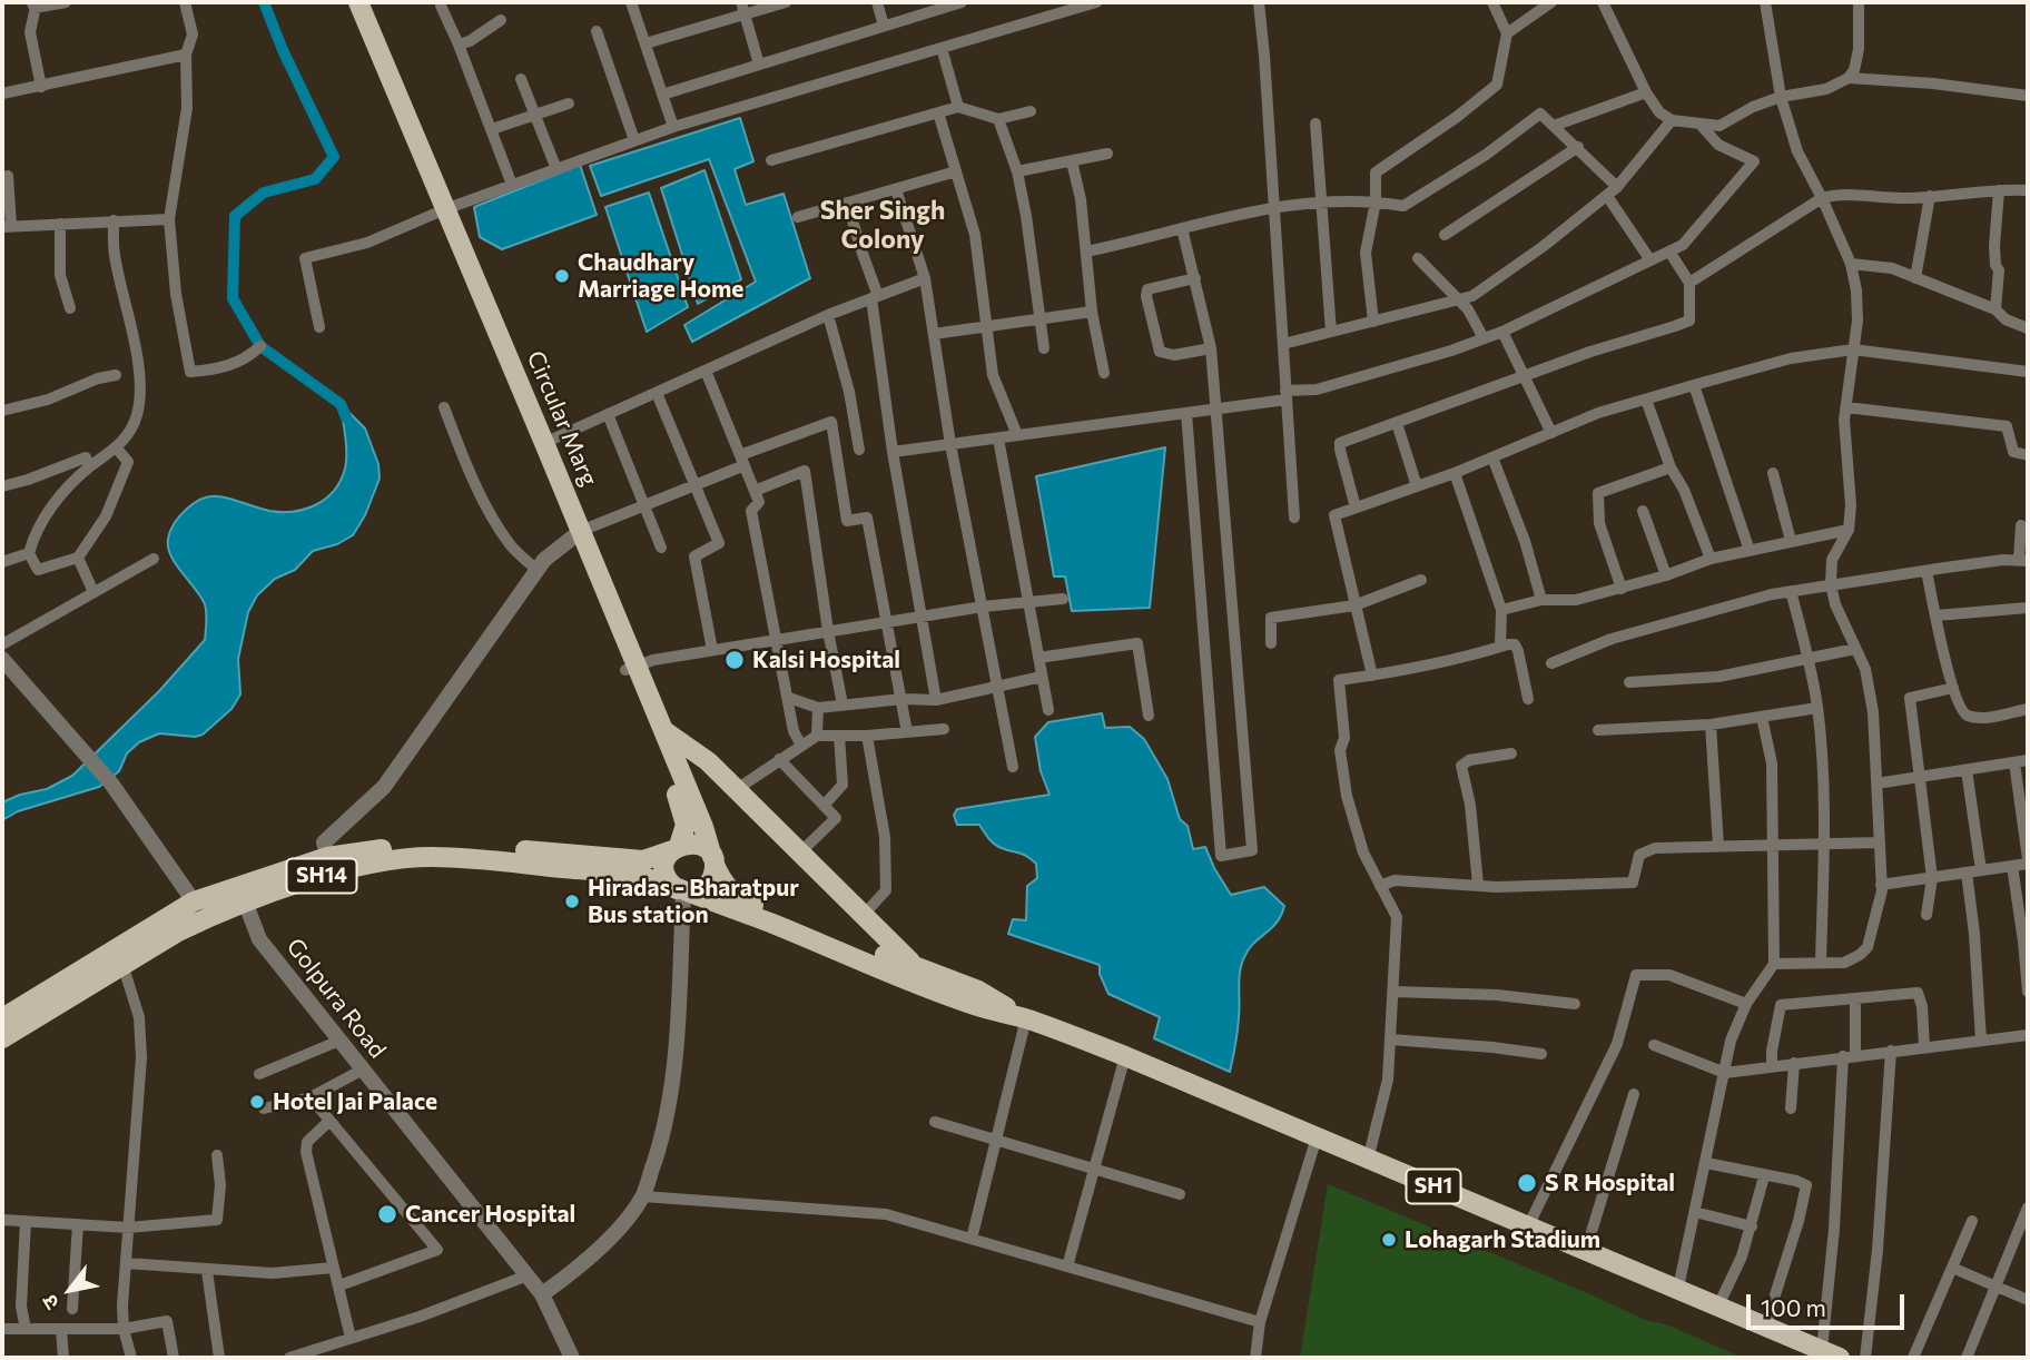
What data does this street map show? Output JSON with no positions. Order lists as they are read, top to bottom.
{
  "streets": {
    "main road": ["Circular Marg", "SH14", "SH1"],
    "street": ["Golpura Road"]
  },
  "crossings": [
    ["Circular Marg", "SH14"],
    ["Circular Marg", "SH1"],
    ["SH14", "Golpura Road"],
    ["SH14", "SH1"]
  ],
  "districts": ["Sher Singh Colony"],
  "places": [
    "Chaudhary Marriage Home",
    "Kalsi Hospital",
    "Hiradas - Bharatpur Bus station",
    "Hotel Jai Palace",
    "S R Hospital",
    "Cancer Hospital",
    "Lohagarh Stadium"
  ],
  "scale_bar": "100 m",
  "north": "bottom left"
}
